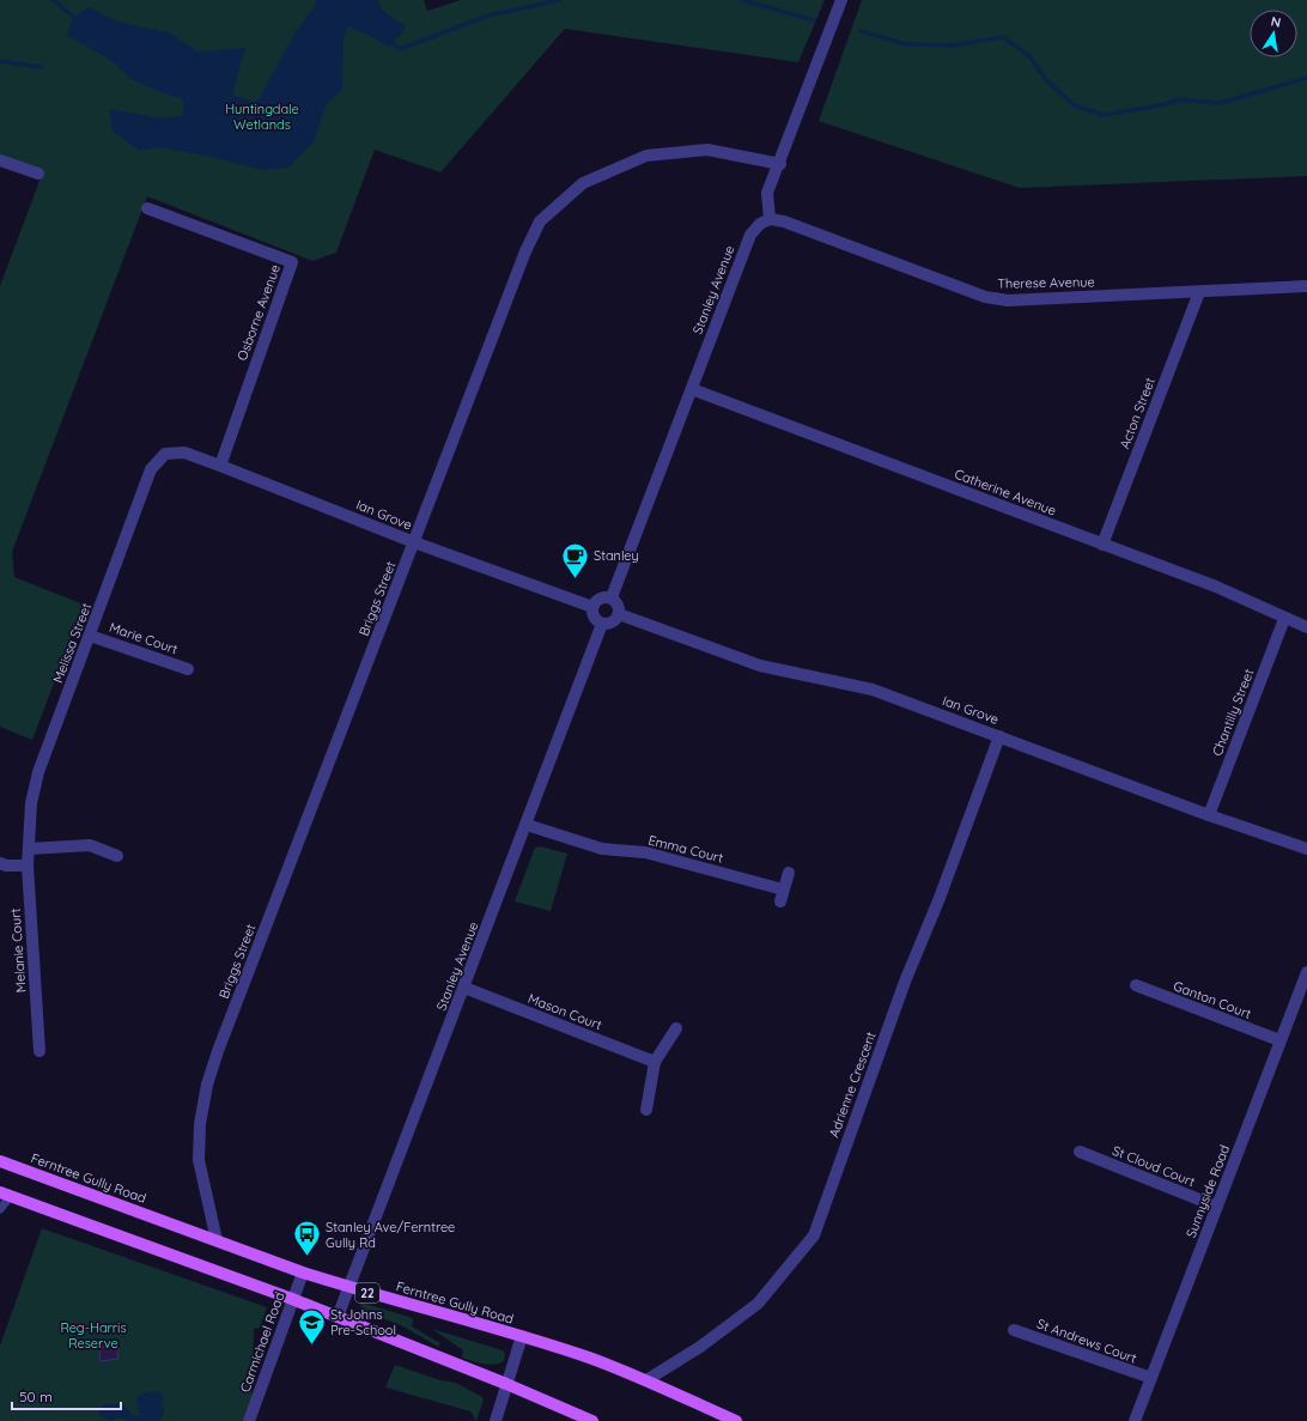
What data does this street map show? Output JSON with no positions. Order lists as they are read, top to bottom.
{
  "streets": {
    "main road": ["Ferntree Gully Road", "22"],
    "street": [
      "Therese Avenue",
      "Stanley Avenue",
      "Osborne Avenue",
      "Acton Street",
      "Catherine Avenue",
      "Ian Grove",
      "Briggs Street",
      "Marie Court",
      "Melissa Street",
      "Chantilly Street",
      "Emma Court",
      "Melanie Court",
      "Ganton Court",
      "Mason Court",
      "Adrienne Crescent",
      "St Cloud Court",
      "Sunnyside Road",
      "St Andrews Court",
      "Carmichael Road"
    ]
  },
  "crossings": [
    ["Therese Avenue", "Stanley Avenue"],
    ["Therese Avenue", "Acton Street"],
    ["Stanley Avenue", "Catherine Avenue"],
    ["Stanley Avenue", "Ian Grove"],
    ["Stanley Avenue", "Emma Court"],
    ["Stanley Avenue", "Mason Court"],
    ["Stanley Avenue", "Ferntree Gully Road"],
    ["Osborne Avenue", "Ian Grove"],
    ["Acton Street", "Catherine Avenue"],
    ["Catherine Avenue", "Chantilly Street"],
    ["Ian Grove", "Briggs Street"],
    ["Ian Grove", "Melissa Street"],
    ["Ian Grove", "Chantilly Street"],
    ["Ian Grove", "Adrienne Crescent"],
    ["Briggs Street", "Ferntree Gully Road"],
    ["Marie Court", "Melissa Street"],
    ["Melissa Street", "Melanie Court"],
    ["Ganton Court", "Sunnyside Road"],
    ["Adrienne Crescent", "Ferntree Gully Road"],
    ["St Cloud Court", "Sunnyside Road"],
    ["Ferntree Gully Road", "Carmichael Road"],
    ["Sunnyside Road", "St Andrews Court"]
  ],
  "parks": ["Huntingdale Wetlands", "Reg-Harris Reserve"],
  "places": {
    "cafe": ["Stanley"],
    "bus stop": ["Stanley Ave/Ferntree Gully Rd"],
    "school or university": ["St Johns Pre-School"]
  },
  "scale_bar": "50 m",
  "north": "top"
}
